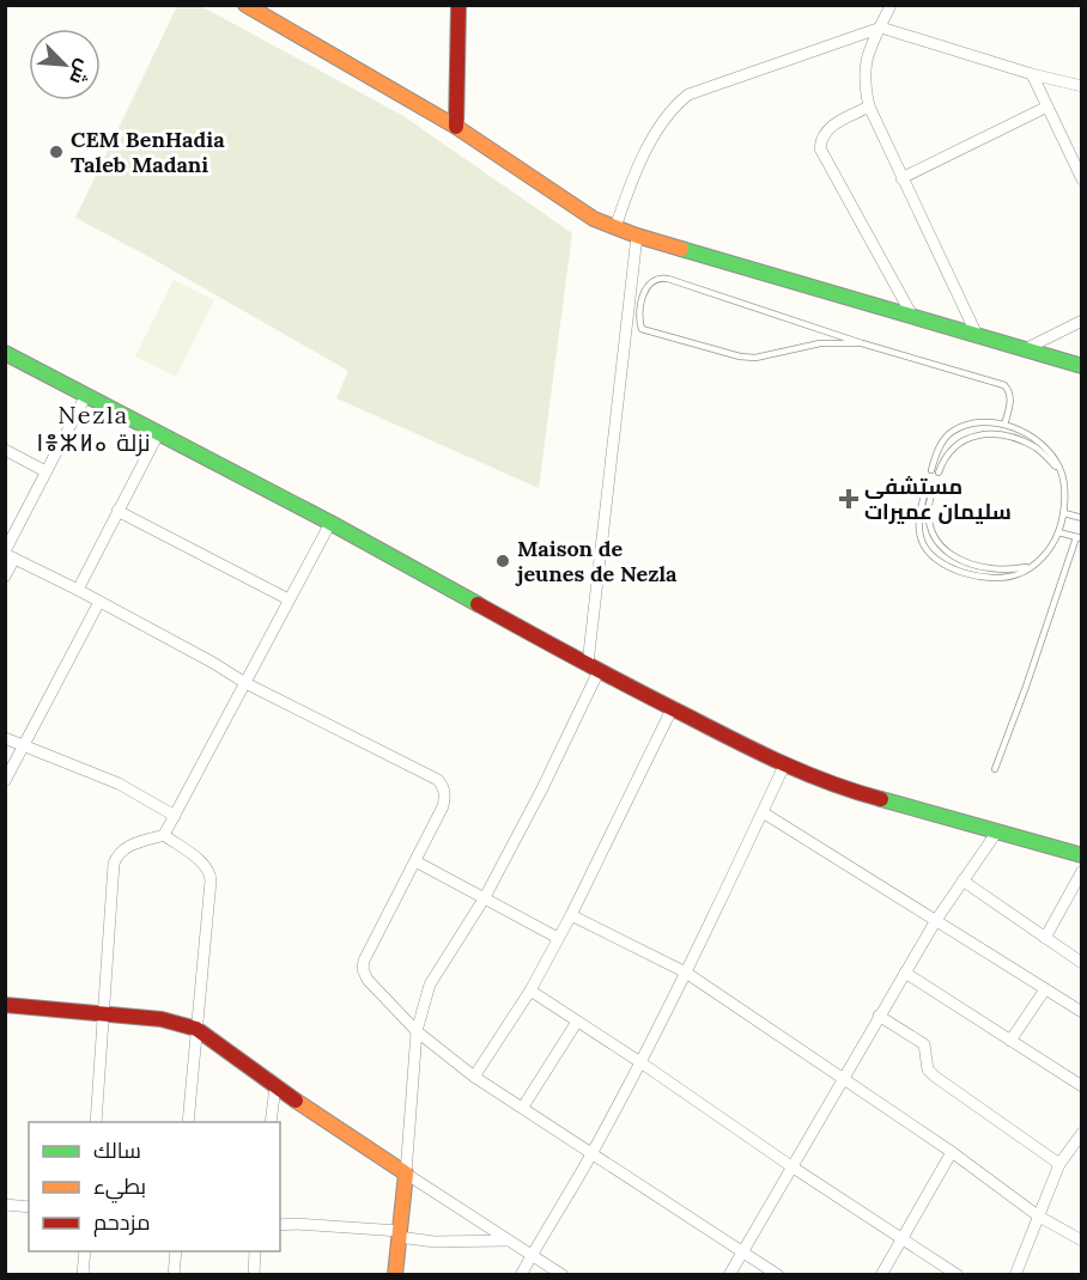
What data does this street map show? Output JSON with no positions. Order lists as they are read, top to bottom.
{
  "districts": ["Nezla ⵏⴻⵣⵍⴰ نزلة"],
  "places": {
    "other": ["CEM BenHadia Taleb Madani", "Maison de jeunes de Nezla"],
    "health": ["مستشفى سليمان عميرات"]
  },
  "legend": ["سالك", "بطيء", "مزدحم"],
  "north": "bottom right"
}
